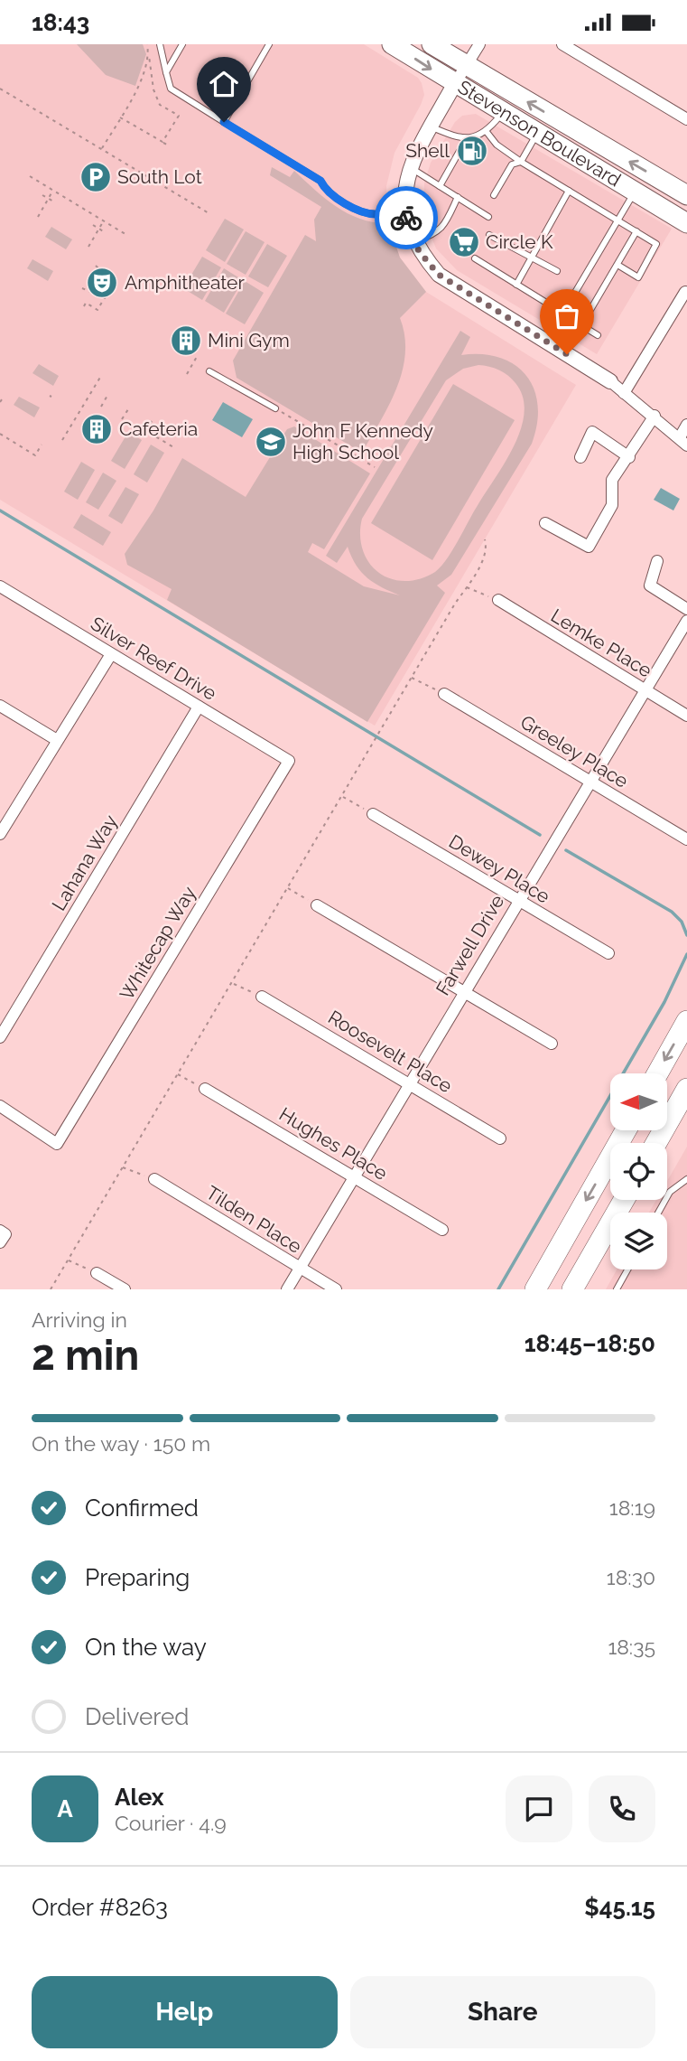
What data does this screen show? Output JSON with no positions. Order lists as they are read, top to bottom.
{
  "streets": {
    "main road": ["Stevenson Boulevard"],
    "street": [
      "Lemke Place",
      "Silver Reef Drive",
      "Greeley Place",
      "Lahana Way",
      "Dewey Place",
      "Whitecap Way",
      "Farwell Drive",
      "Roosevelt Place",
      "Hughes Place",
      "Tilden Place"
    ]
  },
  "crossings": [
    ["Lemke Place", "Farwell Drive"],
    ["Silver Reef Drive", "Lahana Way"],
    ["Silver Reef Drive", "Whitecap Way"],
    ["Greeley Place", "Farwell Drive"],
    ["Dewey Place", "Farwell Drive"],
    ["Farwell Drive", "Roosevelt Place"],
    ["Farwell Drive", "Hughes Place"],
    ["Farwell Drive", "Tilden Place"]
  ],
  "places": {
    "fuel station": ["Shell"],
    "parking": ["South Lot"],
    "supermarket": ["Circle K"],
    "theatre": ["Amphitheater"],
    "building": ["Mini Gym", "Cafeteria"],
    "school or university": ["John F Kennedy High School"]
  },
  "north": "left",
  "page": {
    "status": "18:43",
    "heading": ["2 min", "Arriving in", "18:45–18:50"],
    "panel": [
      "Alex",
      "Courier · 4.9",
      "Order #8263",
      "$45.15"
    ],
    "bar": "On the way · 150 m",
    "list": [
      ["Confirmed", "18:19"],
      ["Preparing", "18:30"],
      ["On the way", "18:35"],
      "Delivered"
    ],
    "round": "A",
    "buttons": ["Help", "Share"]
  }
}
